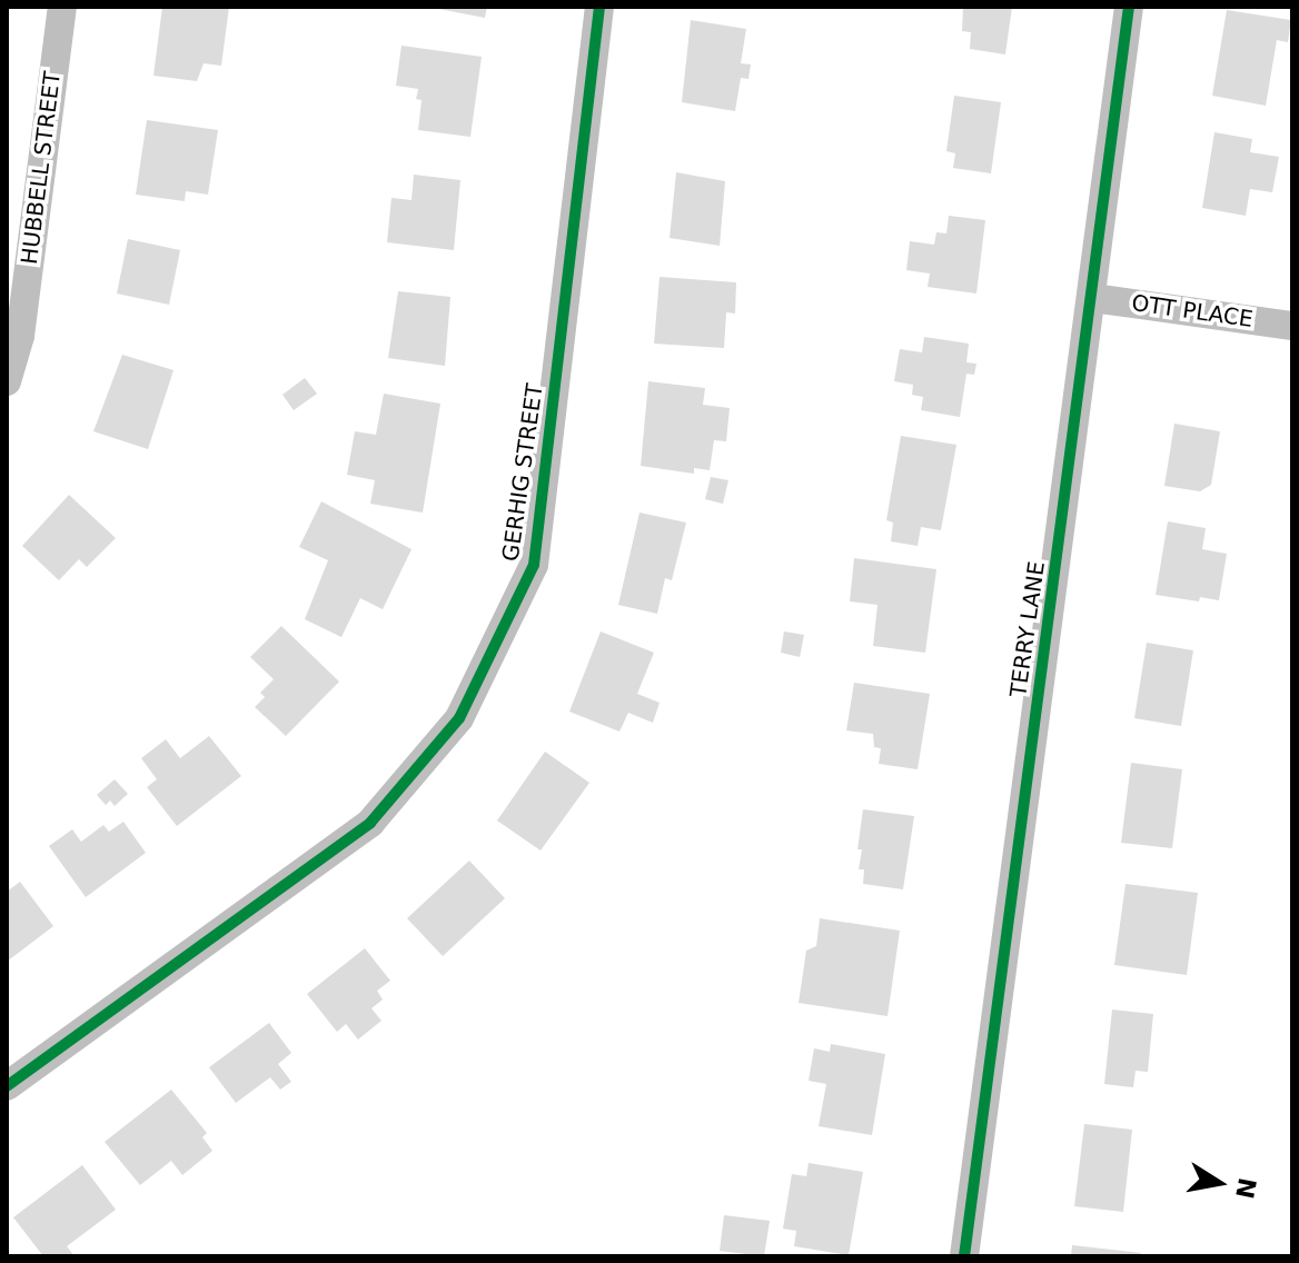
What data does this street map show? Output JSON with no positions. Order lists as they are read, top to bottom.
{
  "streets": {
    "street": [
      "HUBBELL STREET",
      "OTT PLACE",
      "GERHIG STREET",
      "TERRY LANE"
    ]
  },
  "crossings": [
    ["OTT PLACE", "TERRY LANE"]
  ],
  "north": "right"
}
